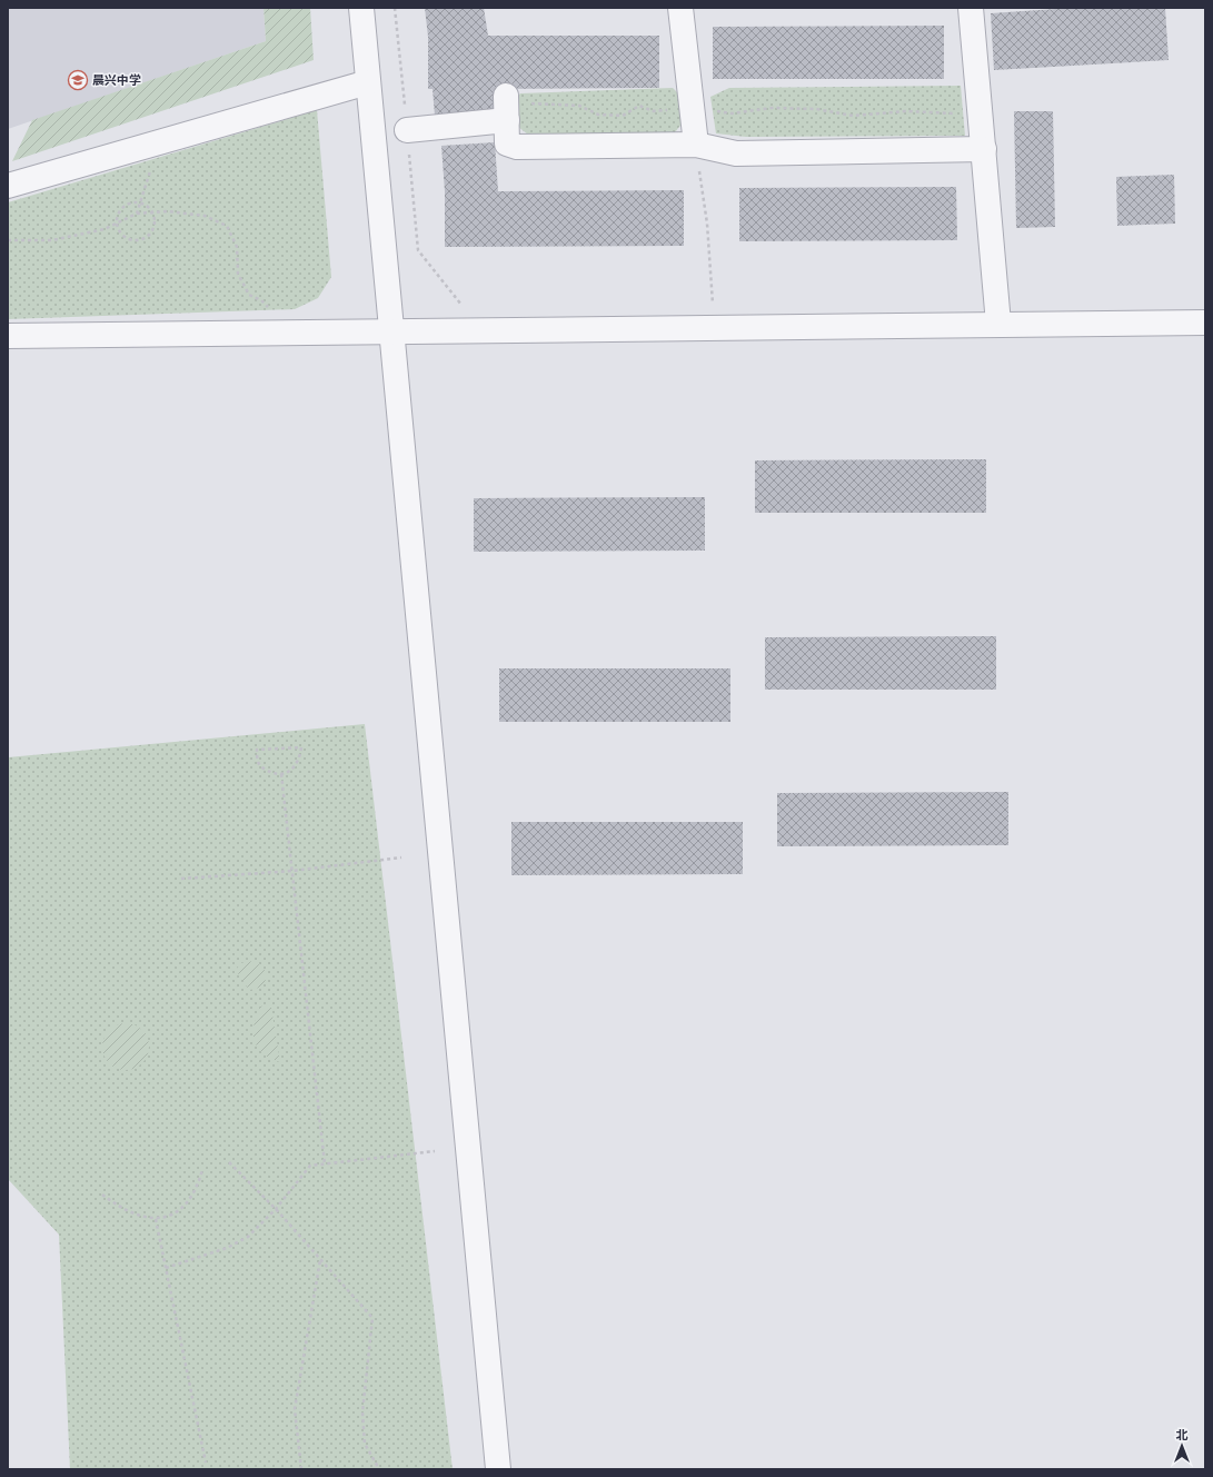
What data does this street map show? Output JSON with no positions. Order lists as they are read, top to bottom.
{
  "places": {
    "school or university": ["晨兴中学"]
  },
  "north": "top"
}
